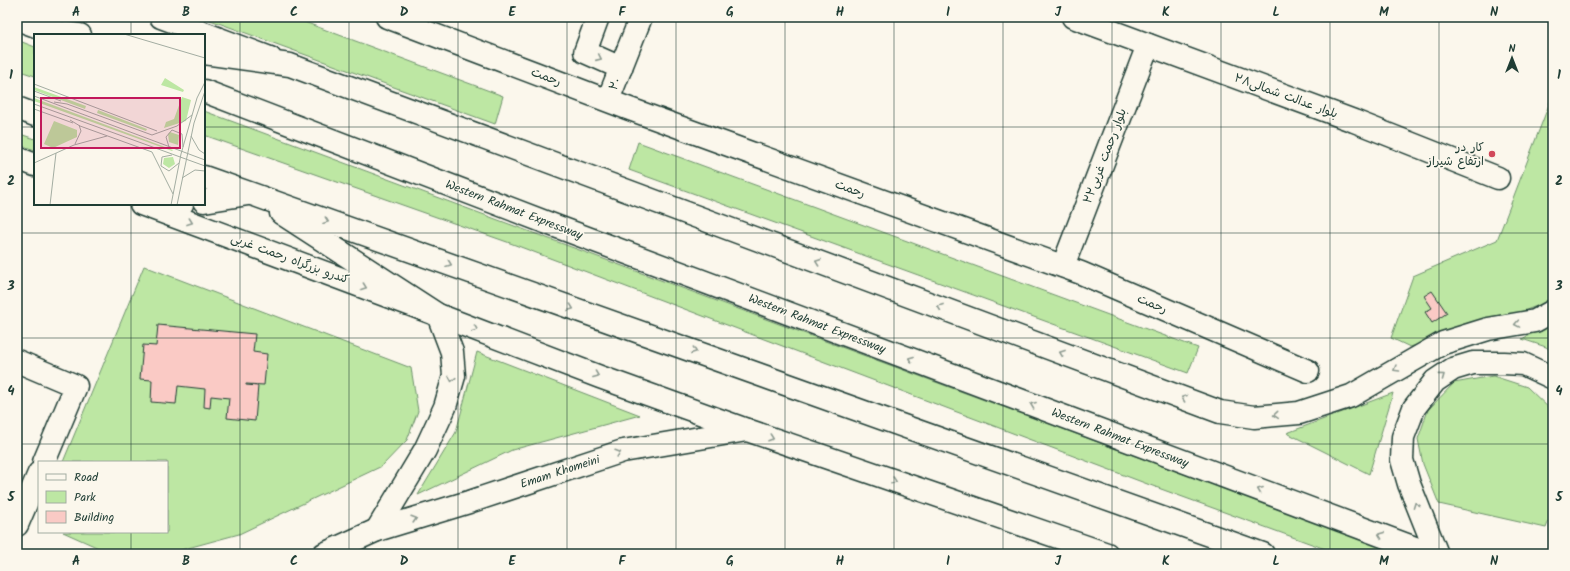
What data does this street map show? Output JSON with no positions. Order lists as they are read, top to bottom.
{
  "streets": {
    "main road": [
      "رحمت",
      "۲۰",
      "بلوار عدالت شمالی۲۸",
      "بلوار رحمت غربی۲۲",
      "Western Rahmat Expressway",
      "کندرو بزرگراه رحمت غربی",
      "Emam Khomeini"
    ]
  },
  "crossings": [
    ["رحمت", "۲۰"],
    ["رحمت", "بلوار رحمت غربی۲۲"],
    ["بلوار عدالت شمالی۲۸", "بلوار رحمت غربی۲۲"]
  ],
  "one_way": ["Emam Khomeini"],
  "places": ["کار در ارتفاع شیراز"],
  "legend": ["Road", "Park", "Building"],
  "north": "top",
  "grid": {
    "columns": [
      "A",
      "B",
      "C",
      "D",
      "E",
      "F",
      "G",
      "H",
      "I",
      "J",
      "K",
      "L",
      "M",
      "N"
    ],
    "rows": [
      "1",
      "2",
      "3",
      "4",
      "5"
    ]
  }
}
